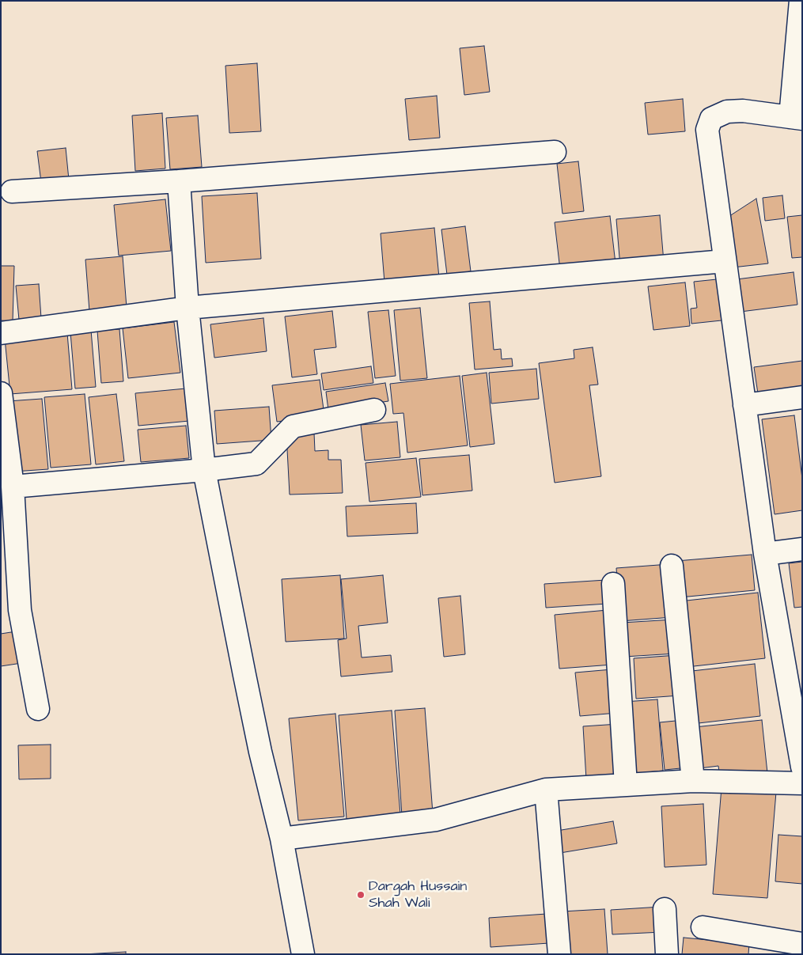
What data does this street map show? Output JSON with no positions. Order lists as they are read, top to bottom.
{
  "places": ["Dargah Hussain Shah Wali"]
}
